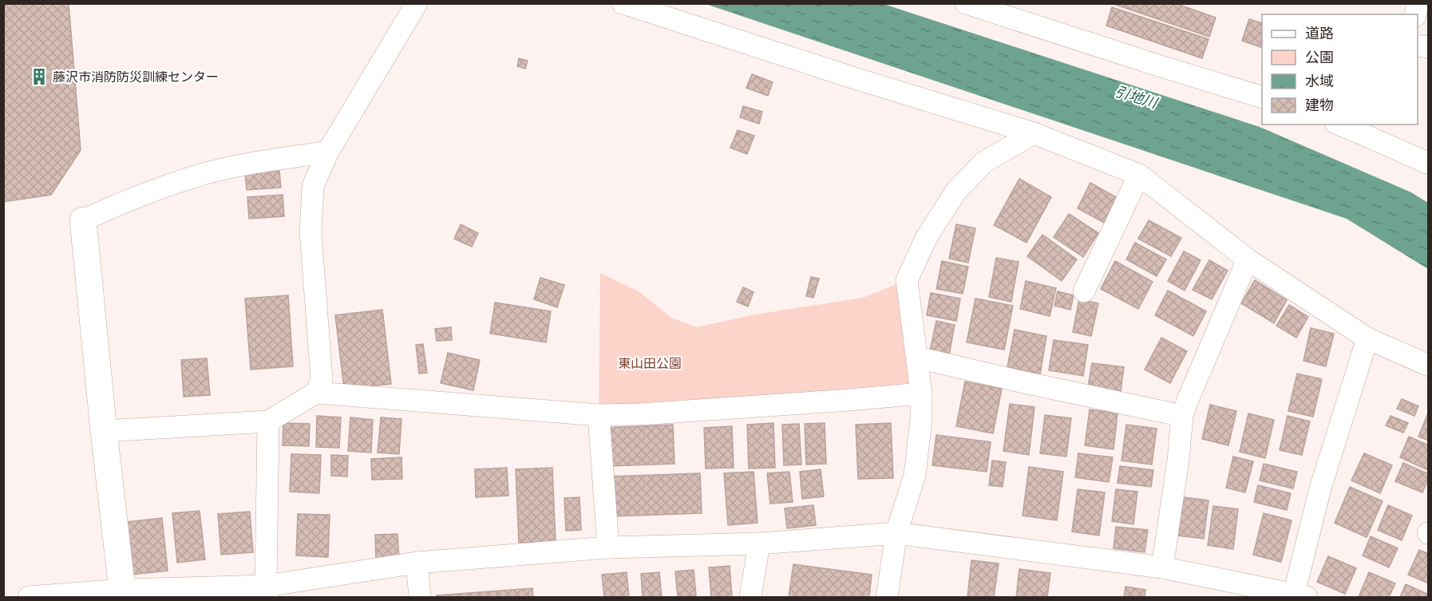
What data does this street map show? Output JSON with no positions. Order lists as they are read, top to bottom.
{
  "water": ["引地川"],
  "parks": ["東山田公園"],
  "places": {
    "building": ["藤沢市消防防災訓練センター"]
  },
  "legend": [
    "道路",
    "公園",
    "水域",
    "建物"
  ]
}
